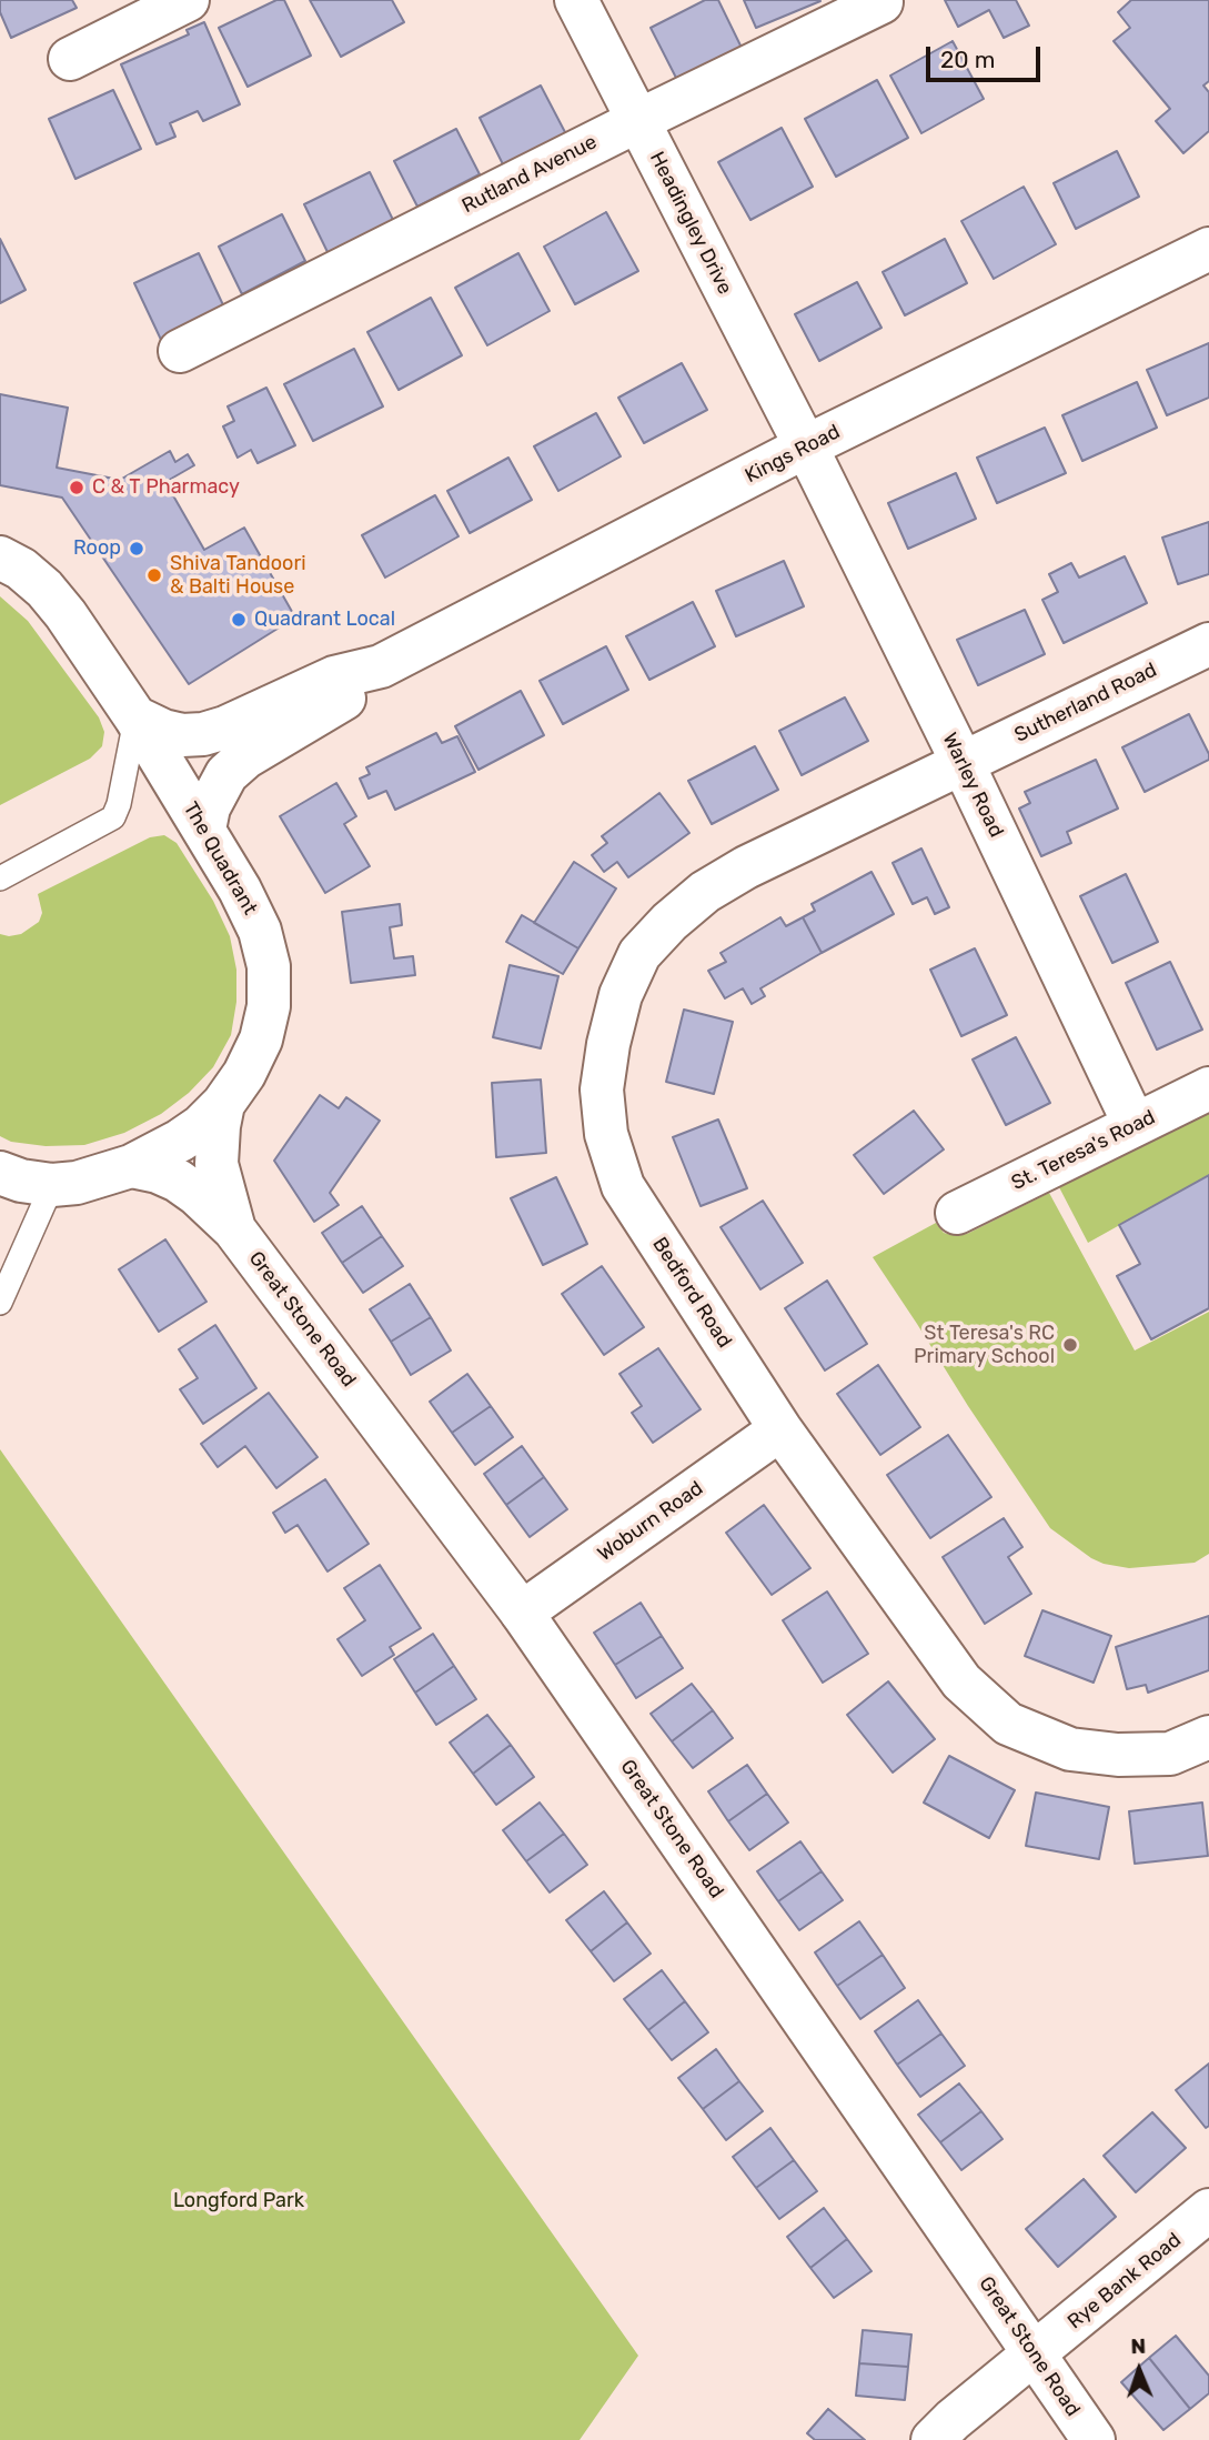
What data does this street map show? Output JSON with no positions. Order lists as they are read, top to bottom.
{
  "streets": {
    "street": [
      "Rutland Avenue",
      "Headingley Drive",
      "Kings Road",
      "Sutherland Road",
      "Warley Road",
      "The Quadrant",
      "St. Teresa's Road",
      "Bedford Road",
      "Great Stone Road",
      "Woburn Road",
      "Rye Bank Road"
    ]
  },
  "crossings": [
    ["Rutland Avenue", "Headingley Drive"],
    ["Headingley Drive", "Kings Road"],
    ["Headingley Drive", "Warley Road"],
    ["Kings Road", "Warley Road"],
    ["Kings Road", "The Quadrant"],
    ["Sutherland Road", "Warley Road"],
    ["Sutherland Road", "Bedford Road"],
    ["Warley Road", "St. Teresa's Road"],
    ["Warley Road", "Bedford Road"],
    ["The Quadrant", "Great Stone Road"],
    ["Bedford Road", "Woburn Road"],
    ["Great Stone Road", "Woburn Road"],
    ["Great Stone Road", "Rye Bank Road"]
  ],
  "parks": ["Longford Park"],
  "places": [
    "C & T Pharmacy",
    "Roop",
    "Shiva Tandoori & Balti House",
    "Quadrant Local",
    "St Teresa's RC Primary School"
  ],
  "scale_bar": "20 m",
  "north": "top"
}
